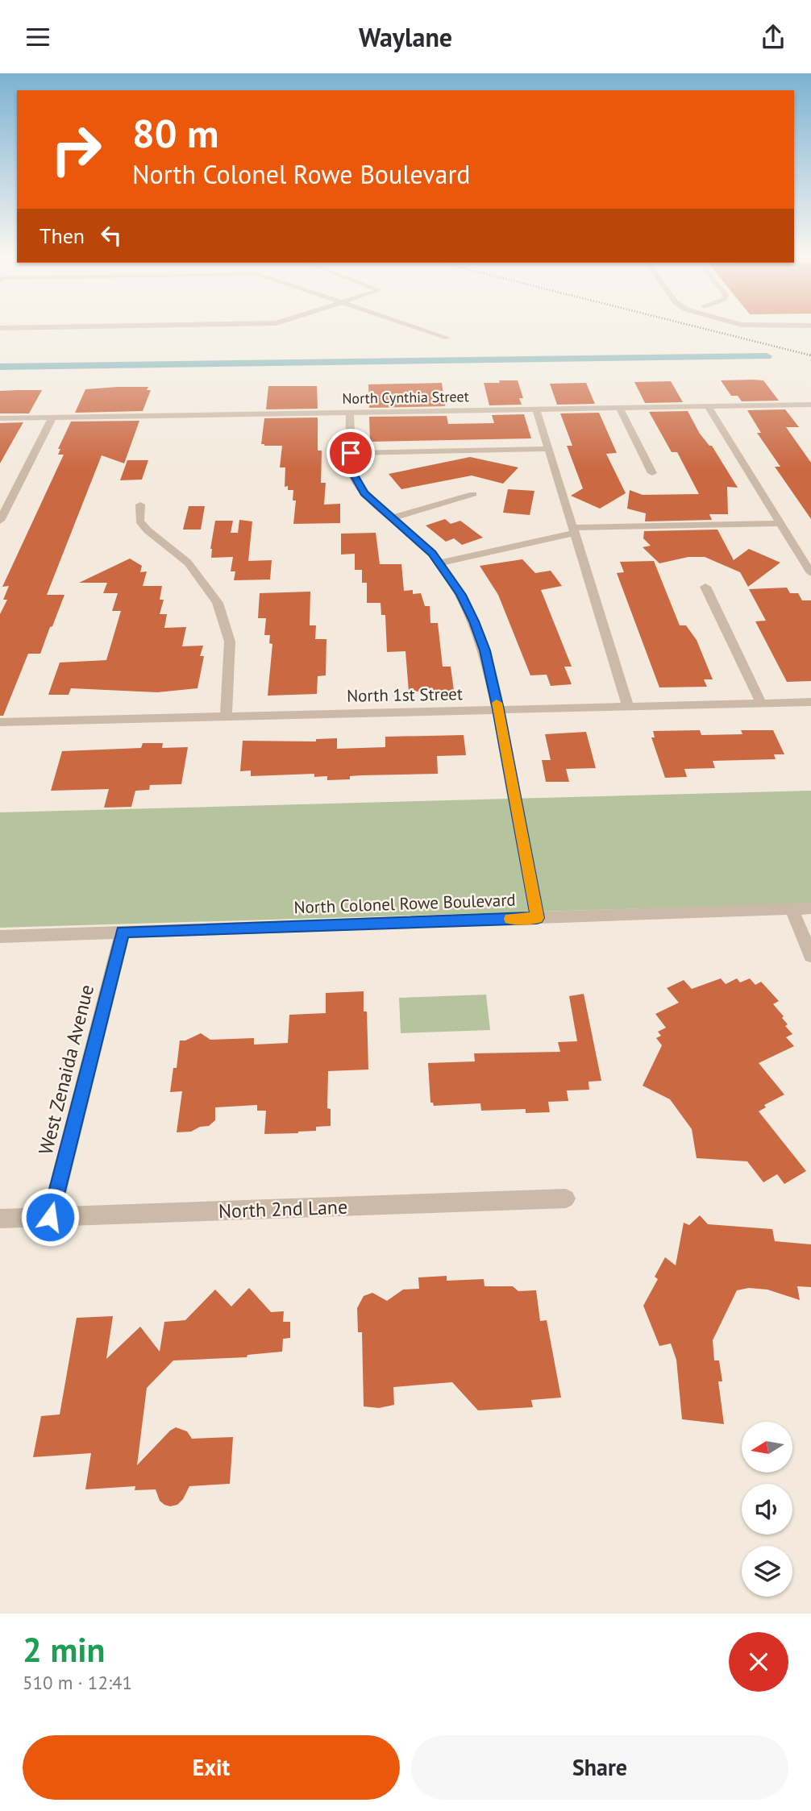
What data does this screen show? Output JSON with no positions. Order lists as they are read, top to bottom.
{
  "streets": {
    "street": [
      "North Cynthia Street",
      "North 1st Street",
      "North Colonel Rowe Boulevard",
      "West Zenaida Avenue",
      "North 2nd Lane"
    ]
  },
  "crossings": [
    ["North Colonel Rowe Boulevard", "West Zenaida Avenue"],
    ["West Zenaida Avenue", "North 2nd Lane"]
  ],
  "north": "left",
  "page": {
    "header": "Waylane",
    "turn": ["80 m", "North Colonel Rowe Boulevard"],
    "then": "Then",
    "heading": ["2 min", "510 m · 12:41"],
    "buttons": ["Exit", "Share"]
  }
}
